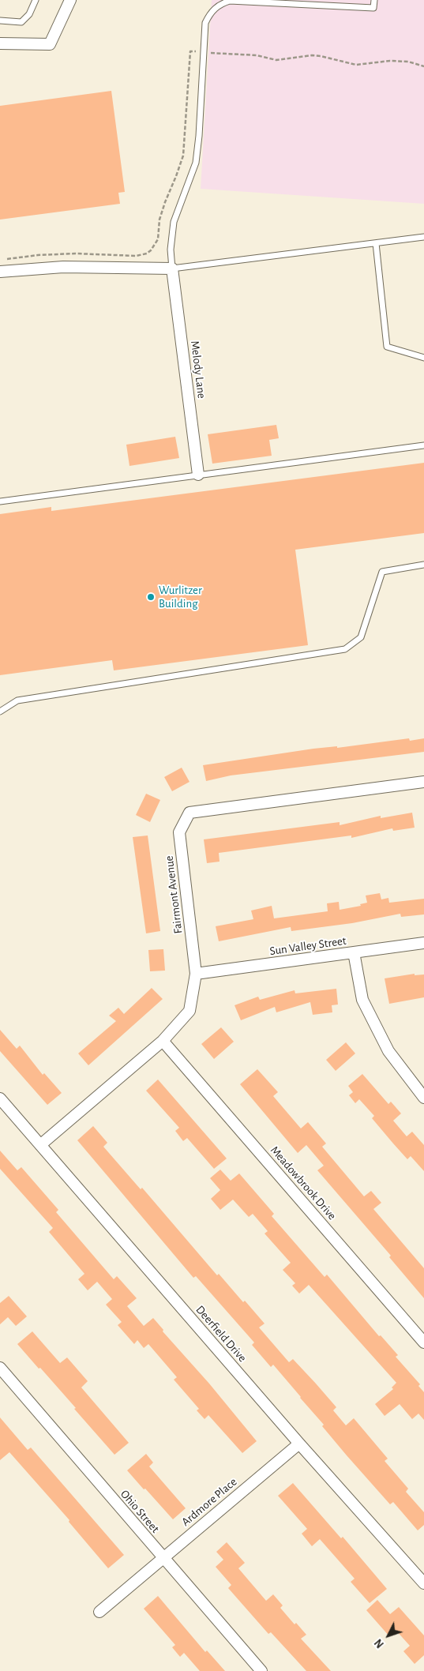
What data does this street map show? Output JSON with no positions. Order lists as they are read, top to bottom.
{
  "streets": {
    "street": [
      "Melody Lane",
      "Fairmont Avenue",
      "Sun Valley Street",
      "Meadowbrook Drive",
      "Deerfield Drive",
      "Ardmore Place",
      "Ohio Street"
    ]
  },
  "crossings": [
    ["Fairmont Avenue", "Sun Valley Street"],
    ["Fairmont Avenue", "Meadowbrook Drive"],
    ["Fairmont Avenue", "Deerfield Drive"],
    ["Deerfield Drive", "Ardmore Place"],
    ["Ardmore Place", "Ohio Street"]
  ],
  "places": ["Wurlitzer Building"],
  "north": "bottom left"
}
